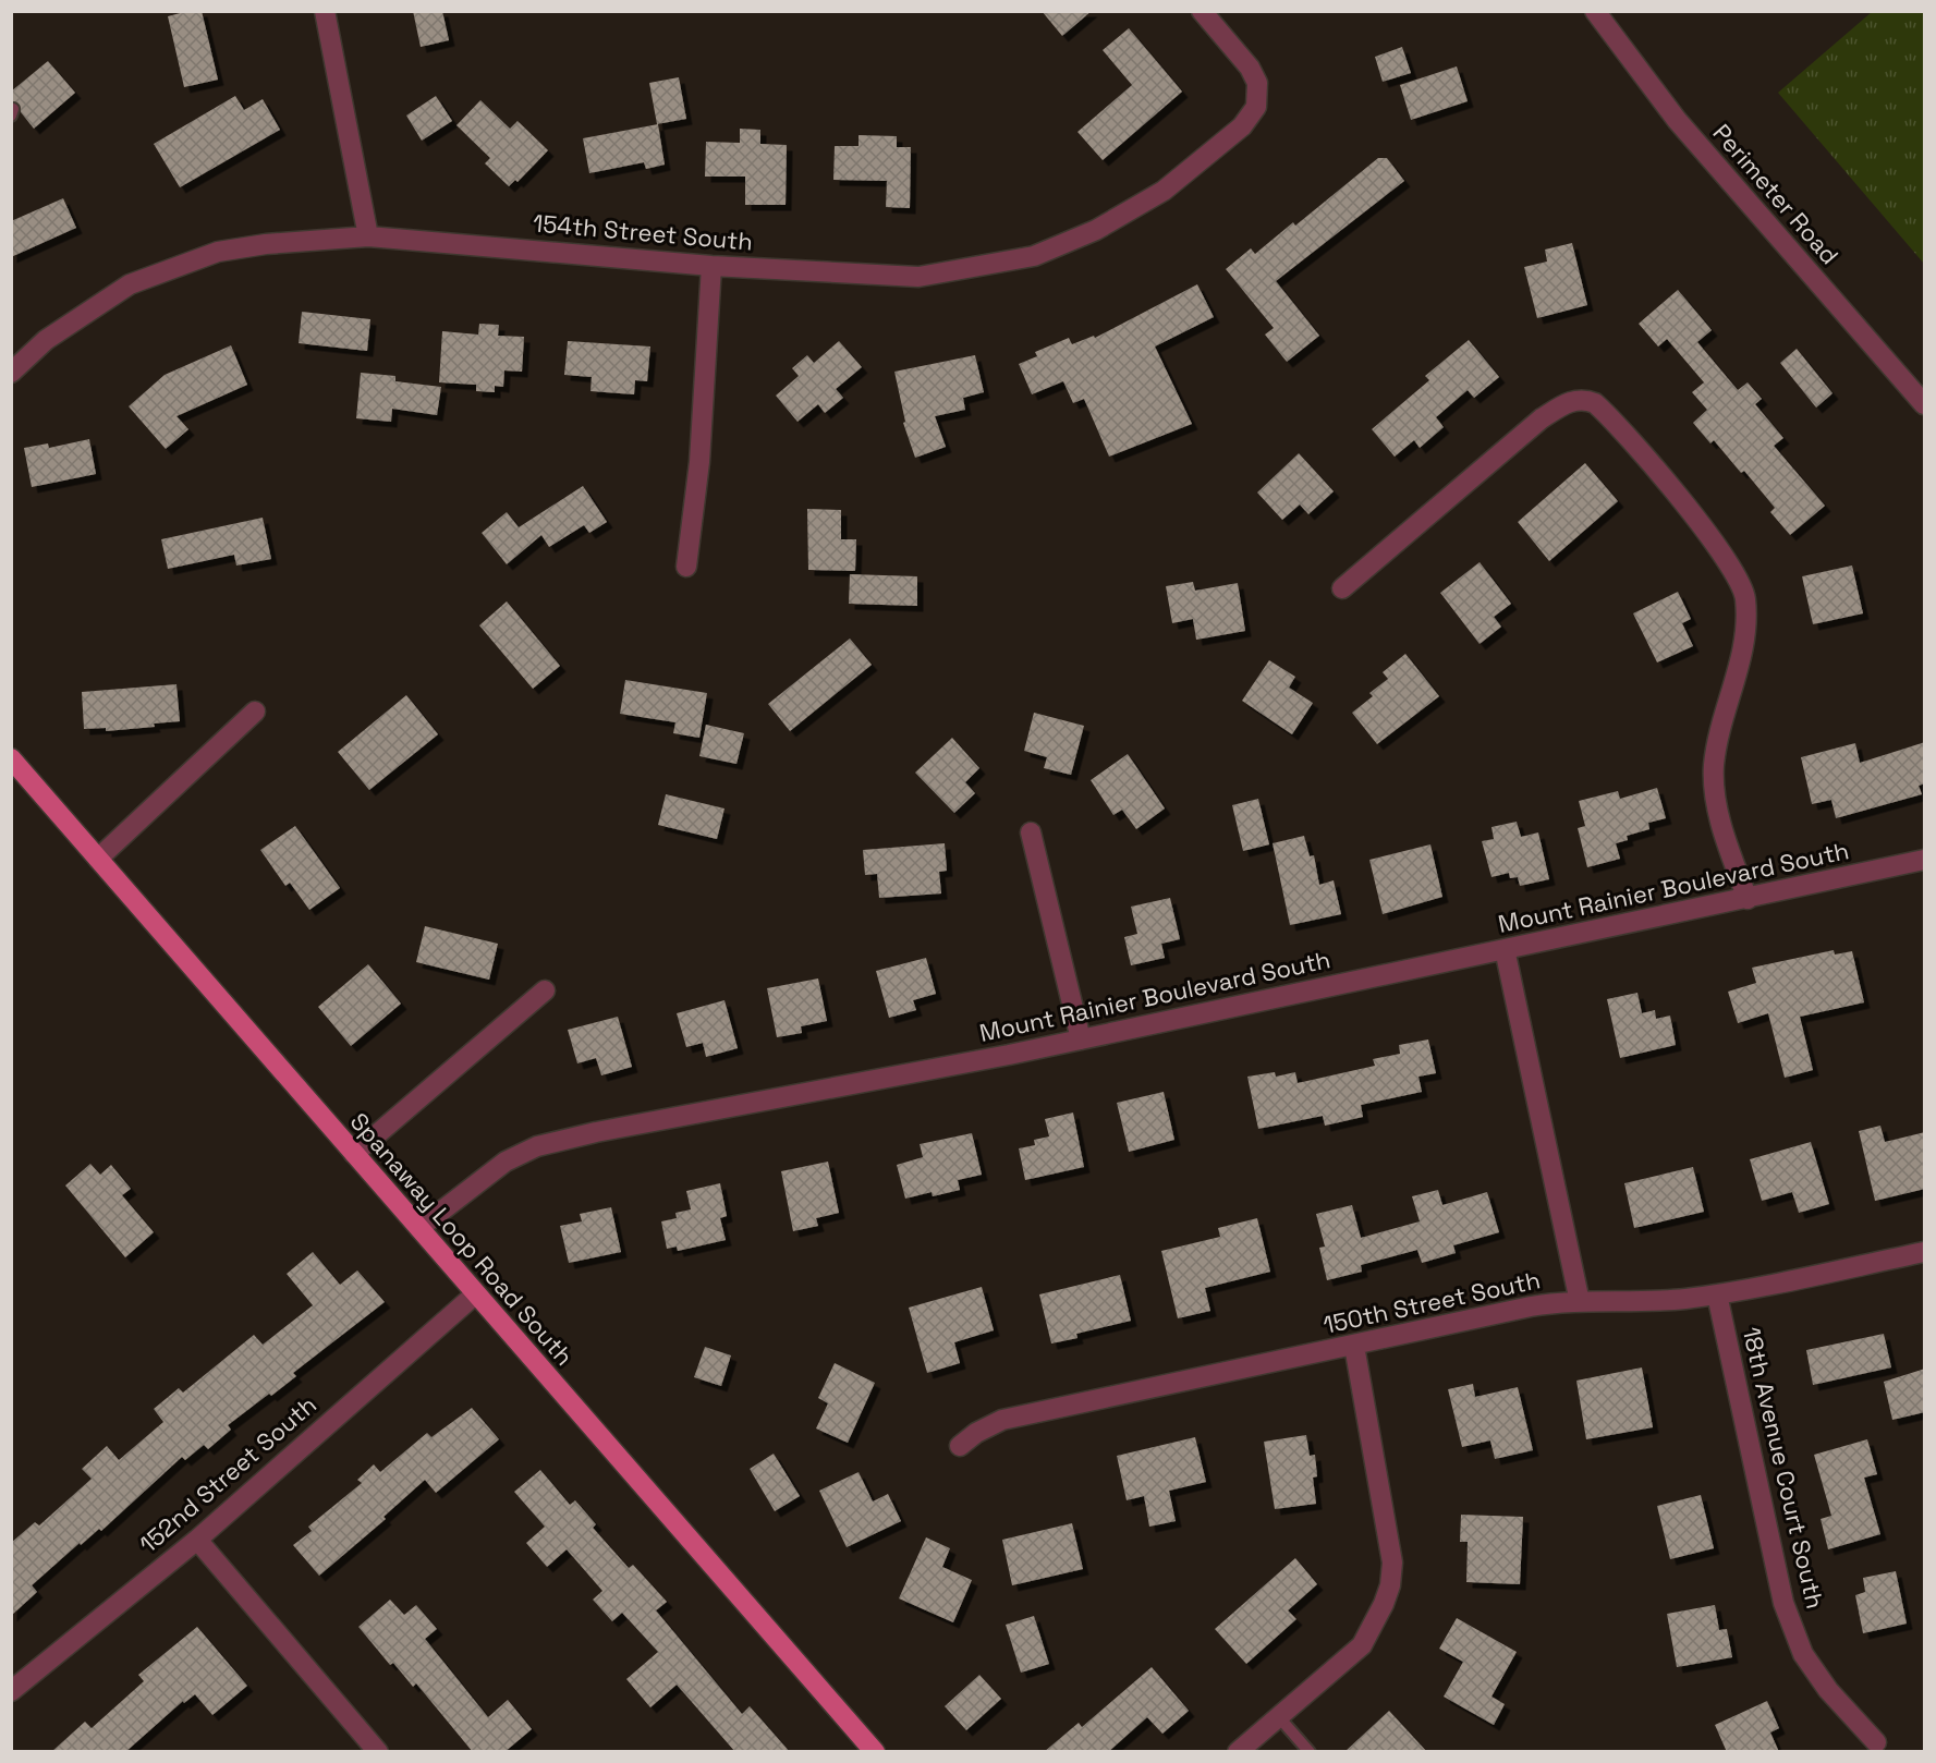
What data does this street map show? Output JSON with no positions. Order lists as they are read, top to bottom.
{
  "streets": {
    "main road": ["Spanaway Loop Road South"],
    "street": [
      "Perimeter Road",
      "154th Street South",
      "Mount Rainier Boulevard South",
      "150th Street South",
      "18th Avenue Court South",
      "152nd Street South"
    ]
  },
  "crossings": [
    ["Mount Rainier Boulevard South", "Spanaway Loop Road South"],
    ["Spanaway Loop Road South", "152nd Street South"],
    ["150th Street South", "18th Avenue Court South"]
  ]
}
